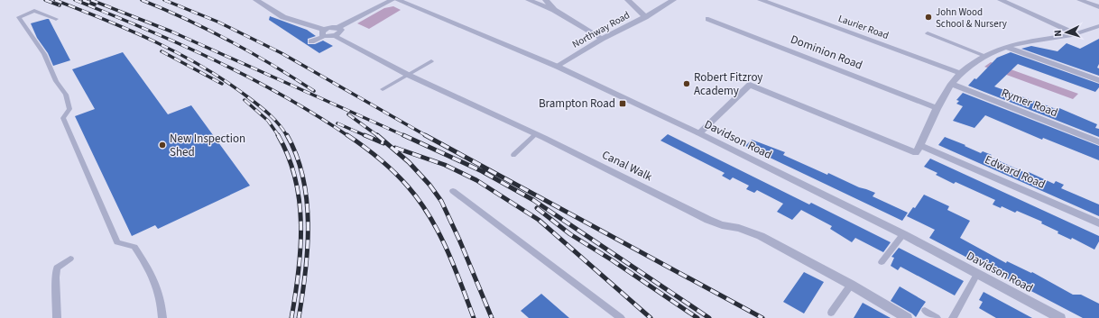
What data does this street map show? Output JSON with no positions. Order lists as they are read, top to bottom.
{
  "streets": {
    "street": [
      "Laurier Road",
      "Northway Road",
      "Dominion Road",
      "Rymer Road",
      "Davidson Road",
      "Canal Walk",
      "Edward Road"
    ]
  },
  "crossings": [
    ["Northway Road", "Davidson Road"]
  ],
  "places": {
    "other": ["John Wood School & Nursery", "Robert Fitzroy Academy", "New Inspection Shed"],
    "transit": ["Brampton Road"]
  },
  "north": "left"
}
